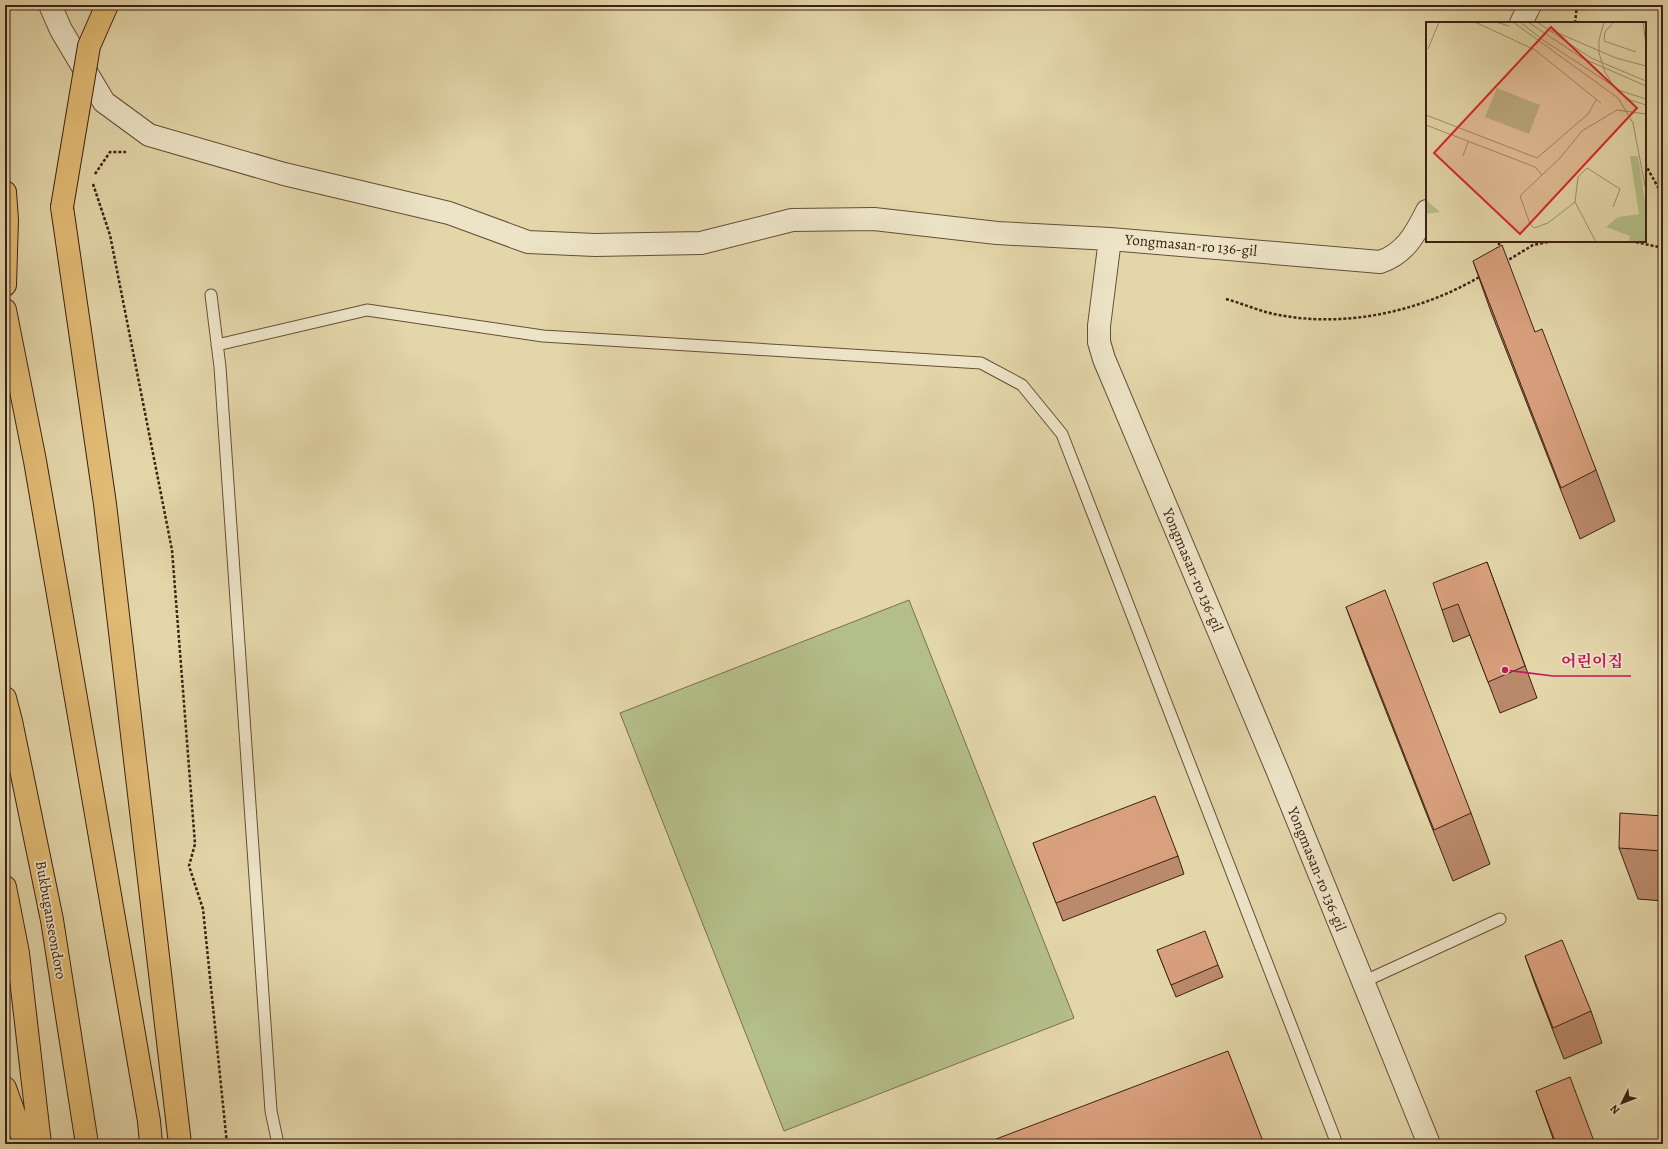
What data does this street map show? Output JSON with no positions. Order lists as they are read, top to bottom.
{
  "streets": {
    "highway": ["Bukbuganseondoro"],
    "street": ["Yongmasan-ro 136-gil"]
  },
  "places": ["어린이집"],
  "north": "bottom left"
}
